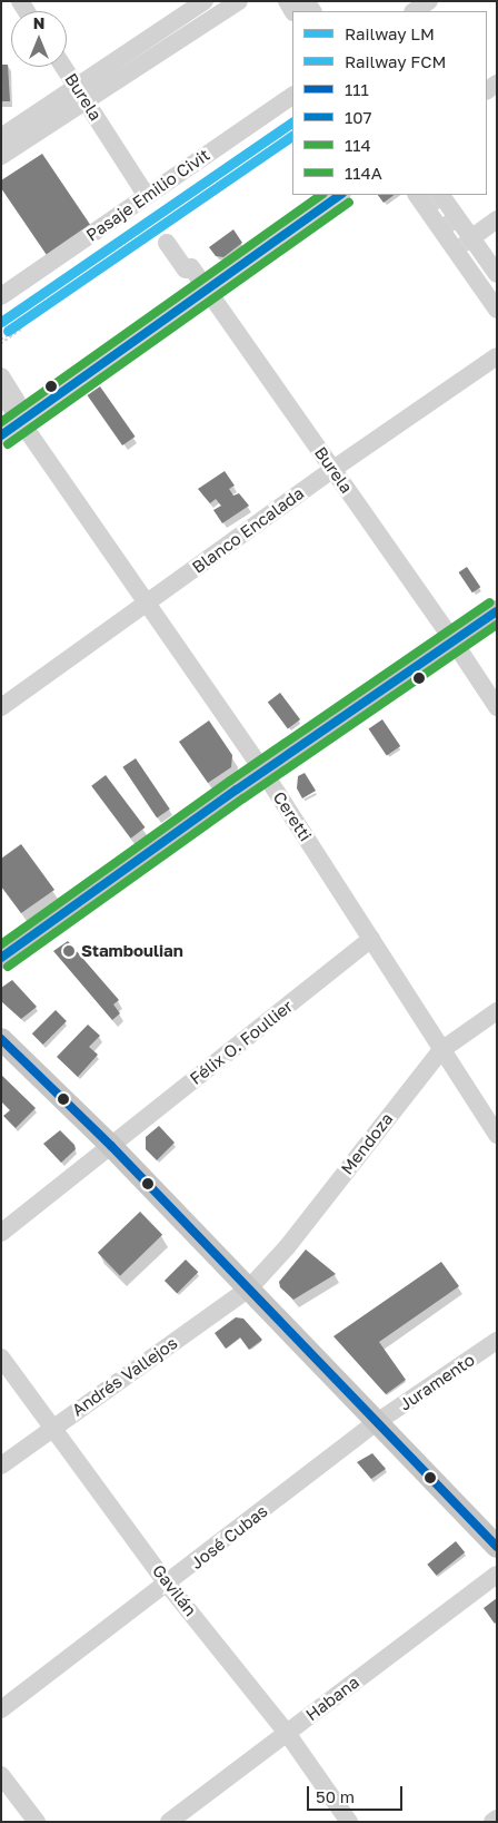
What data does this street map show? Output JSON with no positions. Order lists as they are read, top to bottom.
{
  "streets": {
    "street": [
      "Burela",
      "Pasaje Emilio Civit",
      "Blanco Encalada",
      "Ceretti",
      "Félix O. Foullier",
      "Mendoza",
      "Andrés Vallejos",
      "Juramento",
      "José Cubas",
      "Gavilán",
      "Habana"
    ]
  },
  "crossings": [
    ["Burela", "Pasaje Emilio Civit"],
    ["Burela", "Blanco Encalada"],
    ["Blanco Encalada", "Ceretti"],
    ["Ceretti", "Félix O. Foullier"],
    ["Ceretti", "Mendoza"],
    ["Mendoza", "Andrés Vallejos"],
    ["Andrés Vallejos", "Gavilán"],
    ["Juramento", "José Cubas"],
    ["José Cubas", "Gavilán"],
    ["Gavilán", "Habana"]
  ],
  "places": ["Stamboulian"],
  "lines": [
    "rail line LM",
    "rail line FCM",
    "transit line 107",
    "transit line 114A",
    "transit line 114",
    "transit line 111"
  ],
  "legend": [
    "Railway LM",
    "Railway FCM",
    "111",
    "107",
    "114",
    "114A"
  ],
  "scale_bar": "50 m",
  "north": "top"
}
